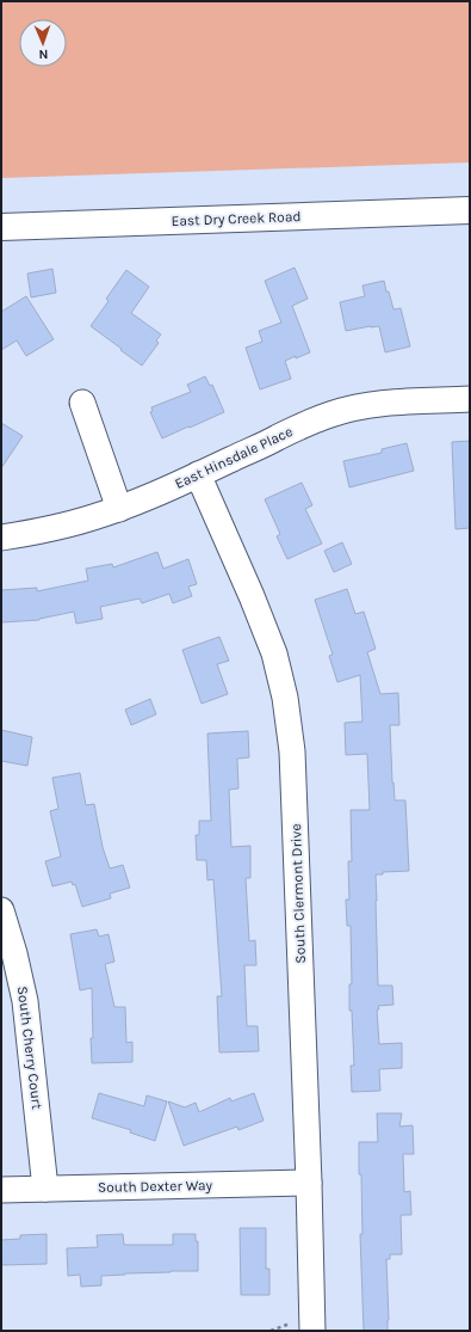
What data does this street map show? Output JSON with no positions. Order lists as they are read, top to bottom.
{
  "streets": {
    "main road": ["East Dry Creek Road"],
    "street": [
      "East Hinsdale Place",
      "South Clermont Drive",
      "South Cherry Court",
      "South Dexter Way"
    ]
  },
  "crossings": [
    ["East Hinsdale Place", "South Clermont Drive"],
    ["South Clermont Drive", "South Dexter Way"],
    ["South Cherry Court", "South Dexter Way"]
  ],
  "north": "bottom"
}
